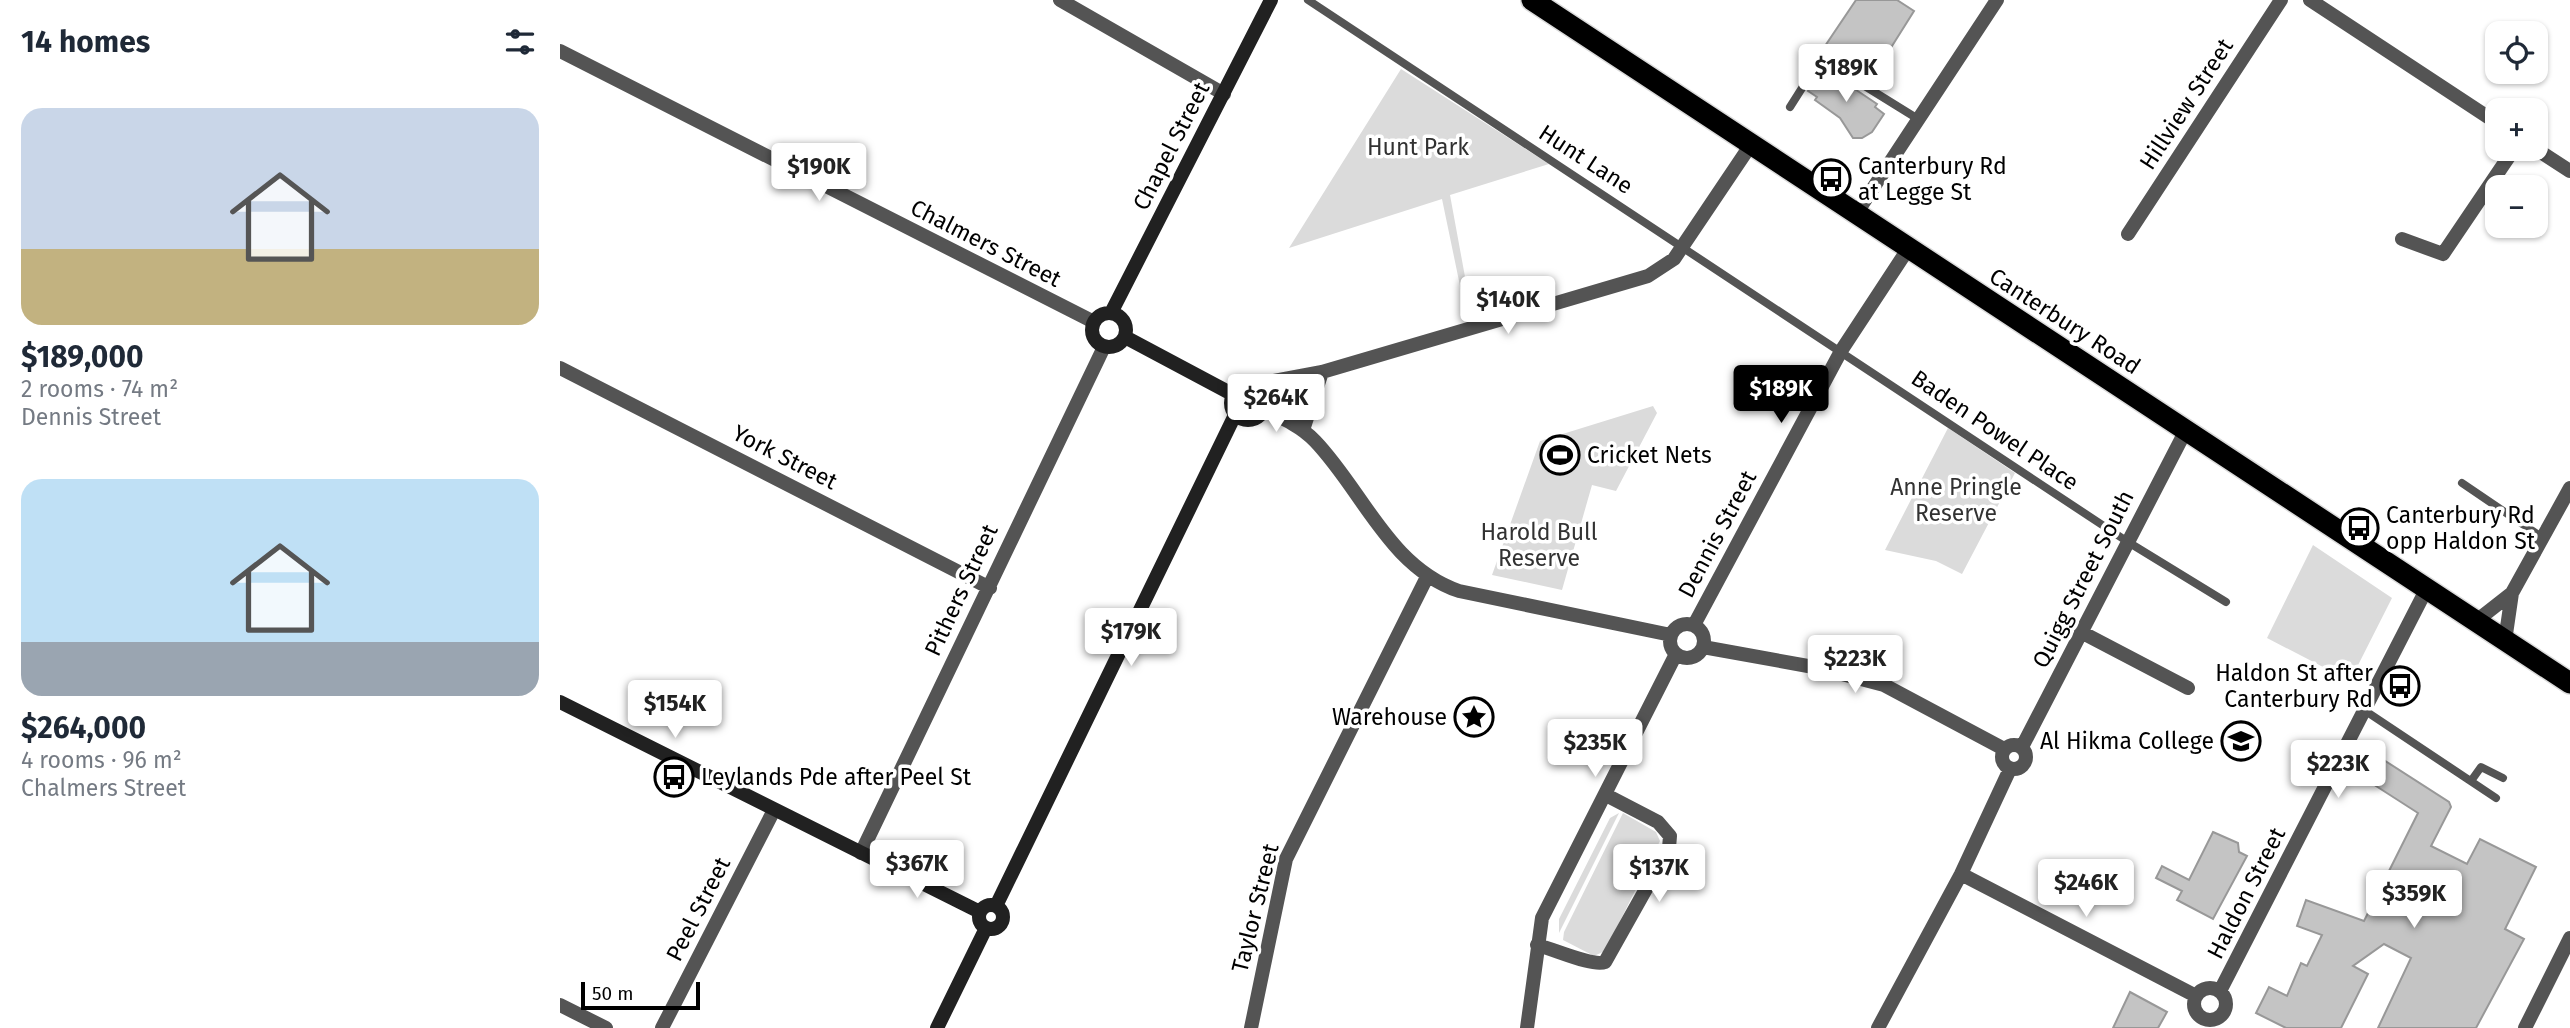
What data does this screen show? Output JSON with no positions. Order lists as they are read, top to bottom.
{
  "streets": {
    "highway": ["Canterbury Road"],
    "street": [
      "Hillview Street",
      "Chapel Street",
      "Chalmers Street",
      "York Street",
      "Dennis Street",
      "Quigg Street South",
      "Pithers Street",
      "Haldon Street",
      "Taylor Street",
      "Peel Street"
    ],
    "lane": ["Hunt Lane", "Baden Powel Place"]
  },
  "crossings": [
    ["Chapel Street", "Chalmers Street"],
    ["Chapel Street", "Pithers Street"],
    ["Hunt Lane", "Baden Powel Place"],
    ["Hunt Lane", "Dennis Street"],
    ["Chalmers Street", "Pithers Street"],
    ["Canterbury Road", "Dennis Street"],
    ["Canterbury Road", "Quigg Street South"],
    ["Canterbury Road", "Haldon Street"],
    ["Baden Powel Place", "Dennis Street"],
    ["Baden Powel Place", "Quigg Street South"],
    ["York Street", "Pithers Street"]
  ],
  "parks": ["Hunt Park", "Anne Pringle Reserve", "Harold Bull Reserve"],
  "places": {
    "bus stop": [
      "Canterbury Rd at Legge St",
      "Canterbury Rd opp Haldon St",
      "Haldon St after Canterbury Rd",
      "Leylands Pde after Peel St"
    ],
    "sports": ["Cricket Nets"],
    "place": ["Warehouse"],
    "school or university": ["Al Hikma College"]
  },
  "scale_bar": "50 m",
  "page": {
    "heading": "14 homes",
    "map_buttons": ["+", "−"],
    "price": [
      "$189K",
      "$190K",
      "$140K",
      "$189K",
      "$264K",
      "$179K",
      "$223K",
      "$154K",
      "$235K",
      "$223K",
      "$367K",
      "$137K",
      "$246K",
      "$359K"
    ],
    "list": [
      {
        "name": "$189,000",
        "note": "2 rooms · 74 m² · Dennis Street"
      },
      {
        "name": "$264,000",
        "note": "4 rooms · 96 m² · Chalmers Street"
      }
    ],
    "scale": "50 m"
  }
}
